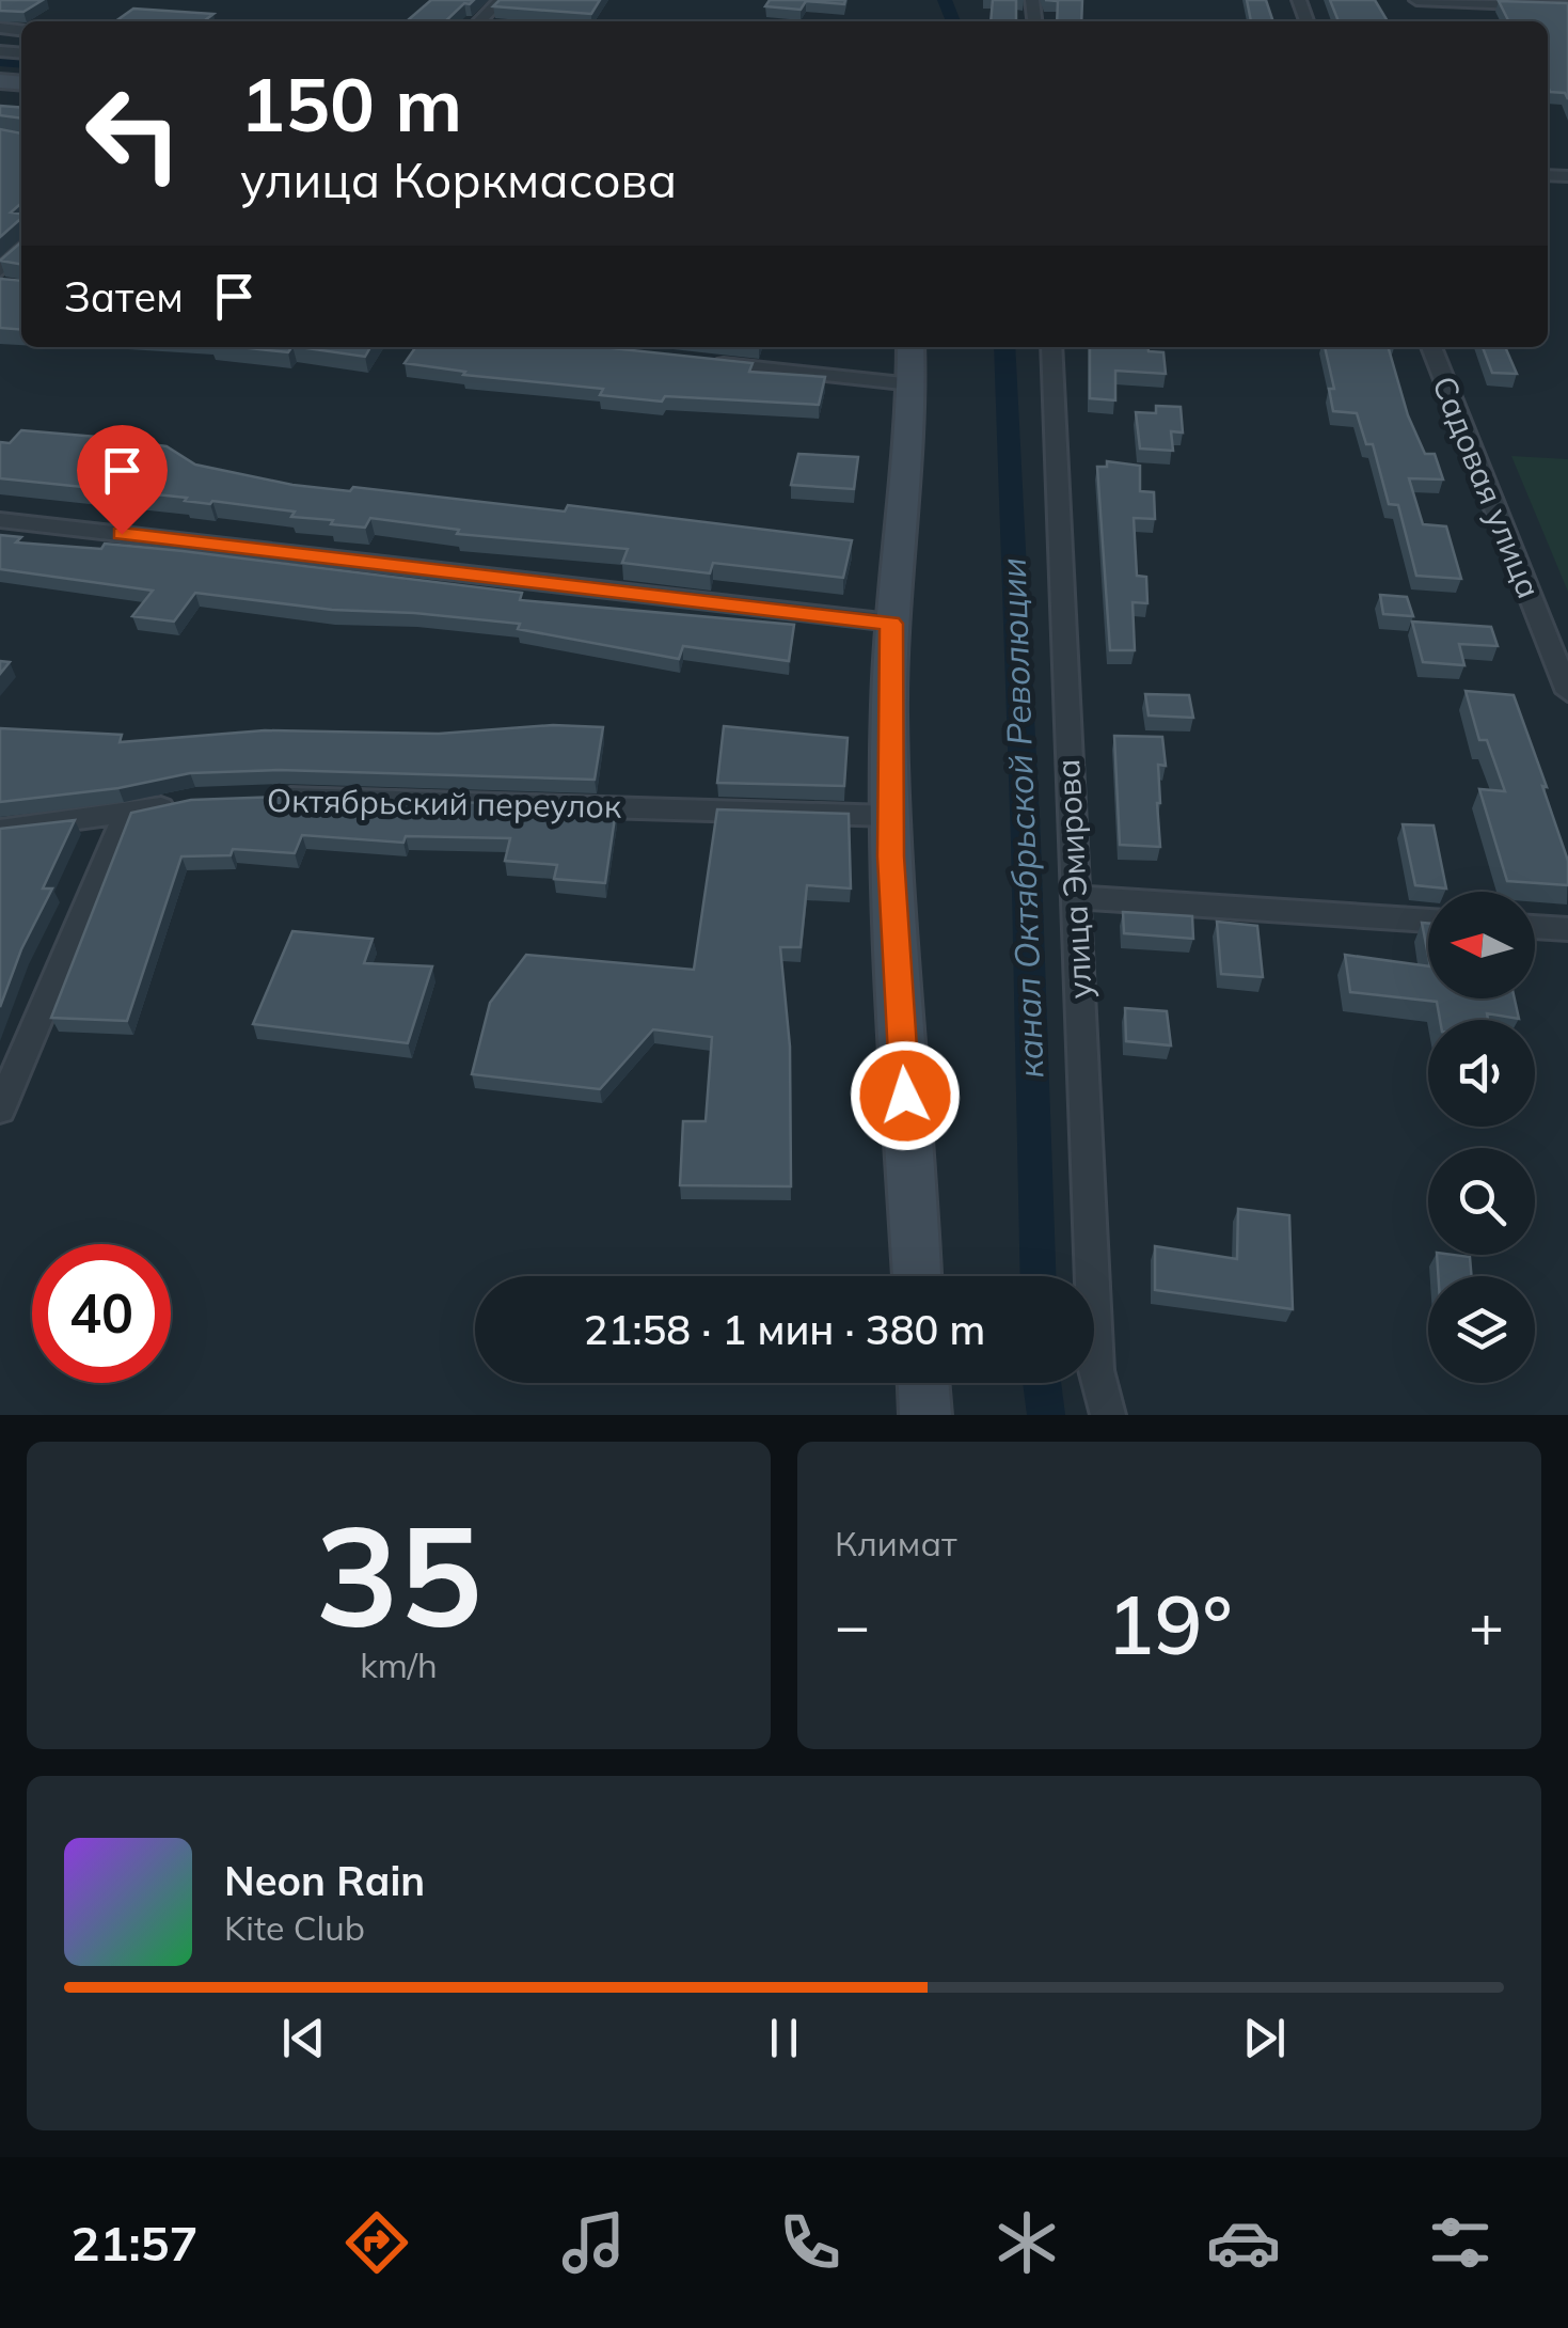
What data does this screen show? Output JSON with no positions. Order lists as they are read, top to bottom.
{
  "streets": {
    "street": ["Садовая улица", "Октябрьский переулок", "улица Эмирова"]
  },
  "water": ["канал Октябрьской Революции"],
  "north": "left",
  "page": {
    "turn": ["150 m", "улица Коркмасова"],
    "then": "Затем",
    "limit": "40",
    "trip": "21:58 · 1 мин · 380 m",
    "tile": [
      ["35", "km/h"],
      "Климат"
    ],
    "heat": ["−", "19°", "+"],
    "song": ["Neon Rain", "Kite Club"],
    "tabs": "21:57"
  }
}
